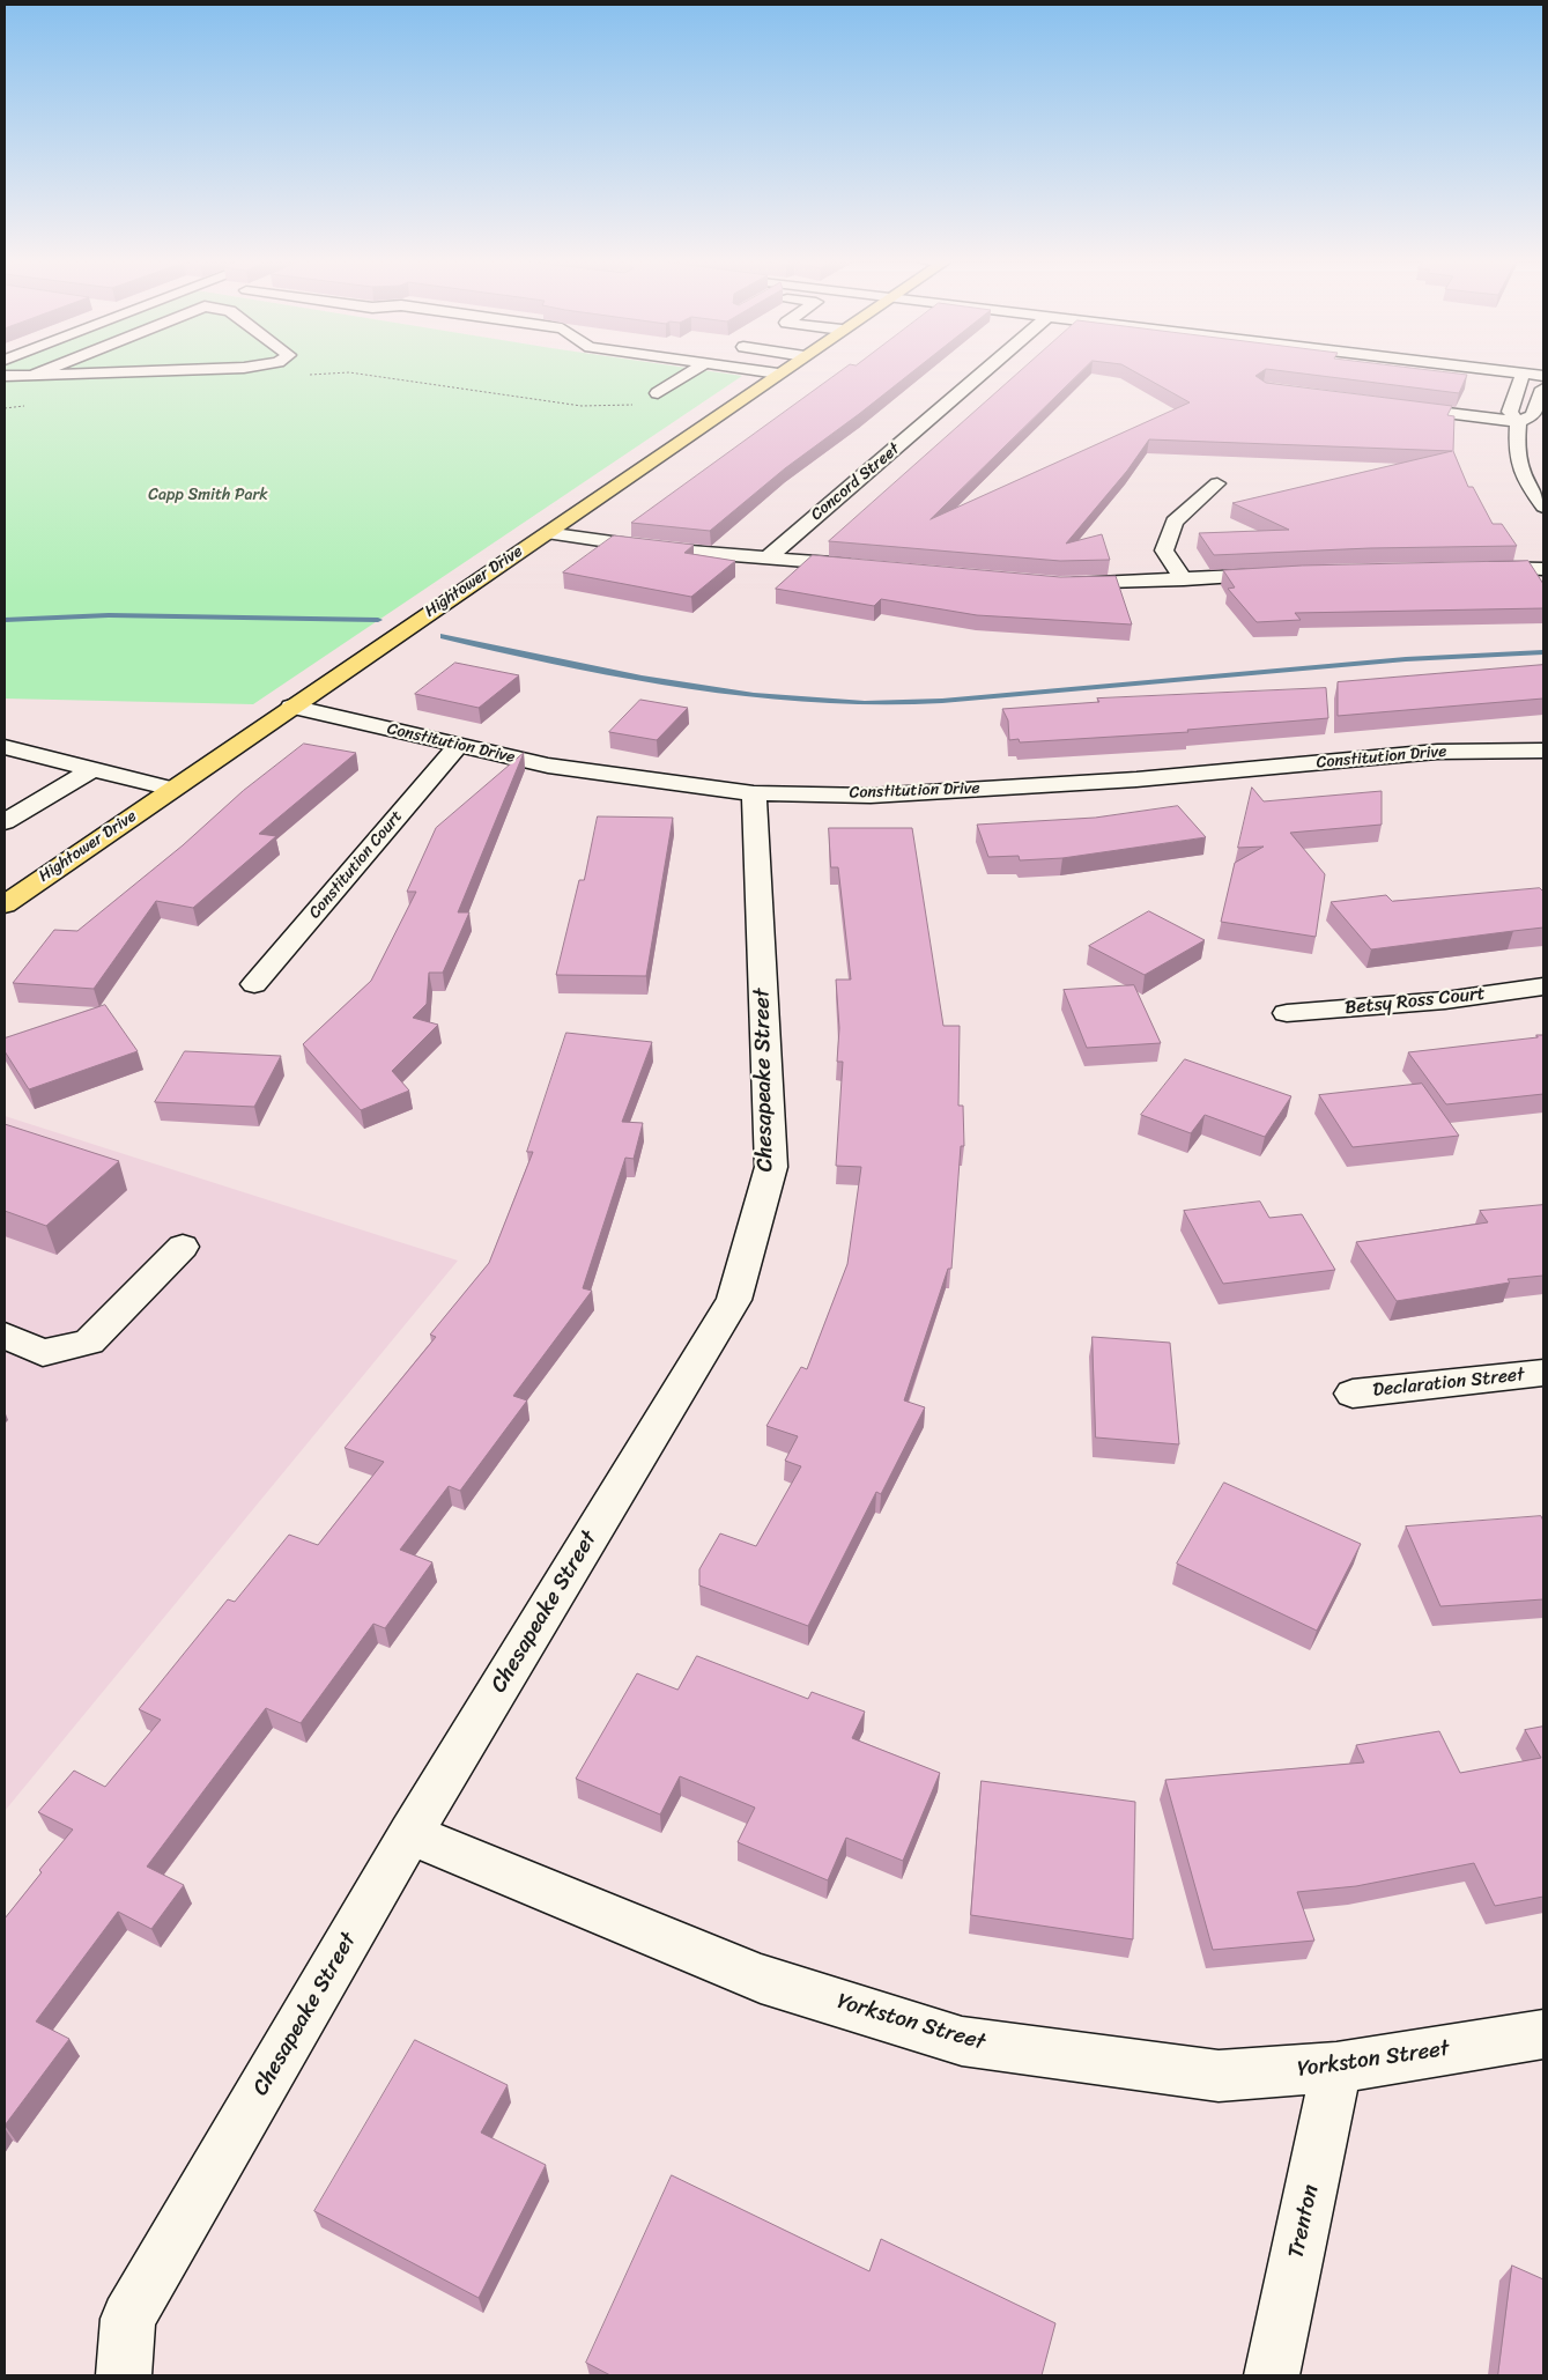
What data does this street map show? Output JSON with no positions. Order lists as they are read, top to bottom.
{
  "streets": {
    "main road": ["Hightower Drive"],
    "street": [
      "Concord Street",
      "Constitution Drive",
      "Constitution Court",
      "Betsy Ross Court",
      "Chesapeake Street",
      "Declaration Street",
      "Yorkston Street",
      "Trenton"
    ]
  },
  "crossings": [
    ["Hightower Drive", "Constitution Drive"],
    ["Constitution Drive", "Constitution Court"],
    ["Constitution Drive", "Chesapeake Street"],
    ["Chesapeake Street", "Yorkston Street"],
    ["Yorkston Street", "Trenton"]
  ],
  "parks": ["Capp Smith Park"]
}
